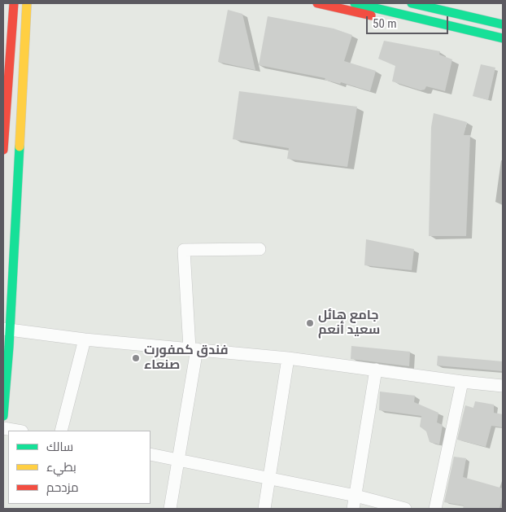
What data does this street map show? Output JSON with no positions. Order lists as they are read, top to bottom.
{
  "places": ["جامع هائل سعيد أنعم", "فندق كمفورت صنعاء"],
  "legend": ["سالك", "بطيء", "مزدحم"],
  "scale_bar": "50 m"
}
